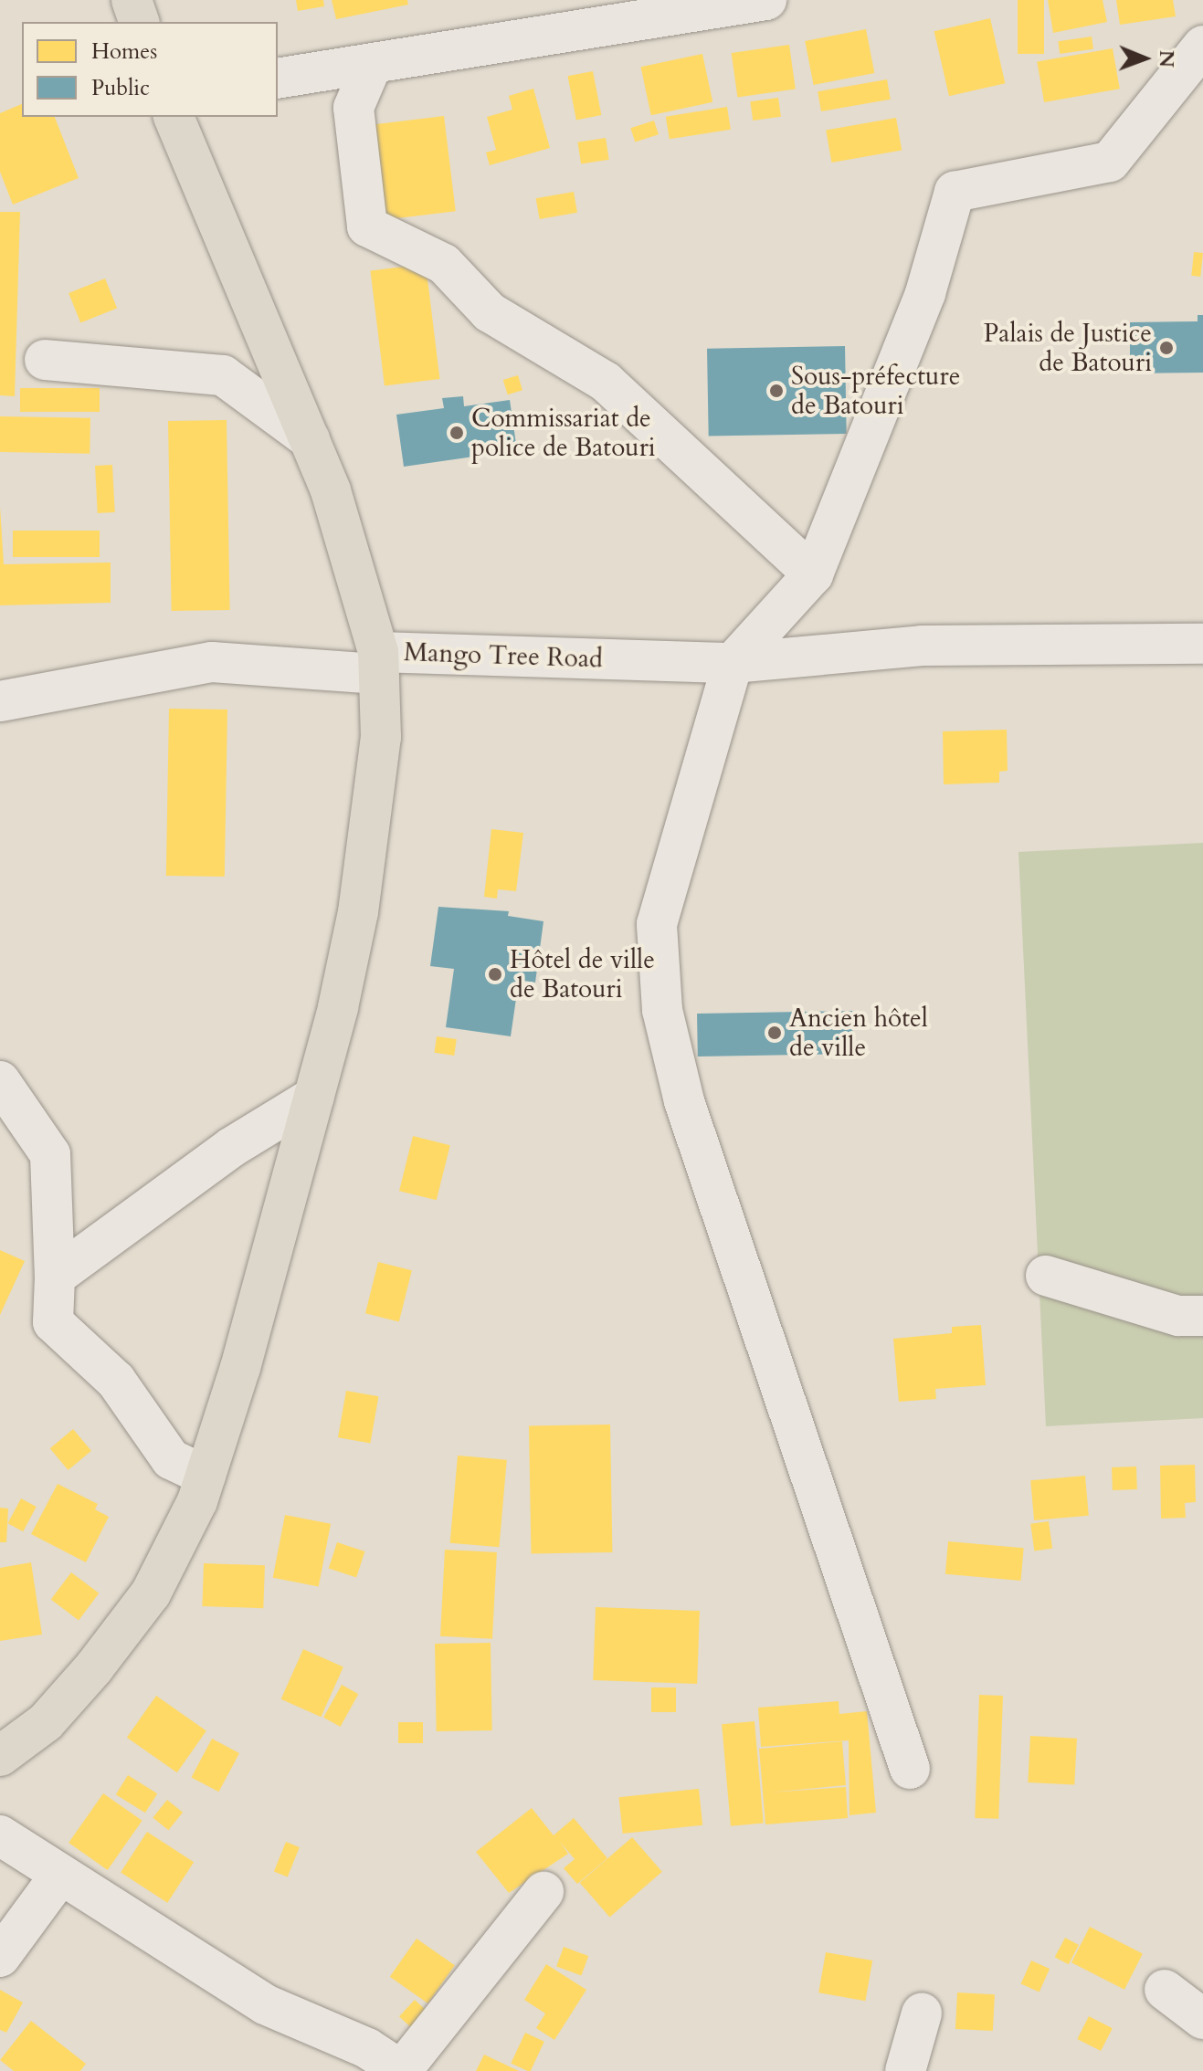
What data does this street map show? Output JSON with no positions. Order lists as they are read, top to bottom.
{
  "streets": {
    "main road": ["Mango Tree Road"]
  },
  "places": [
    "Palais de Justice de Batouri",
    "Sous-préfecture de Batouri",
    "Commissariat de police de Batouri",
    "Hôtel de ville de Batouri",
    "Ancien hôtel de ville"
  ],
  "legend": ["Homes", "Public"],
  "north": "right"
}
